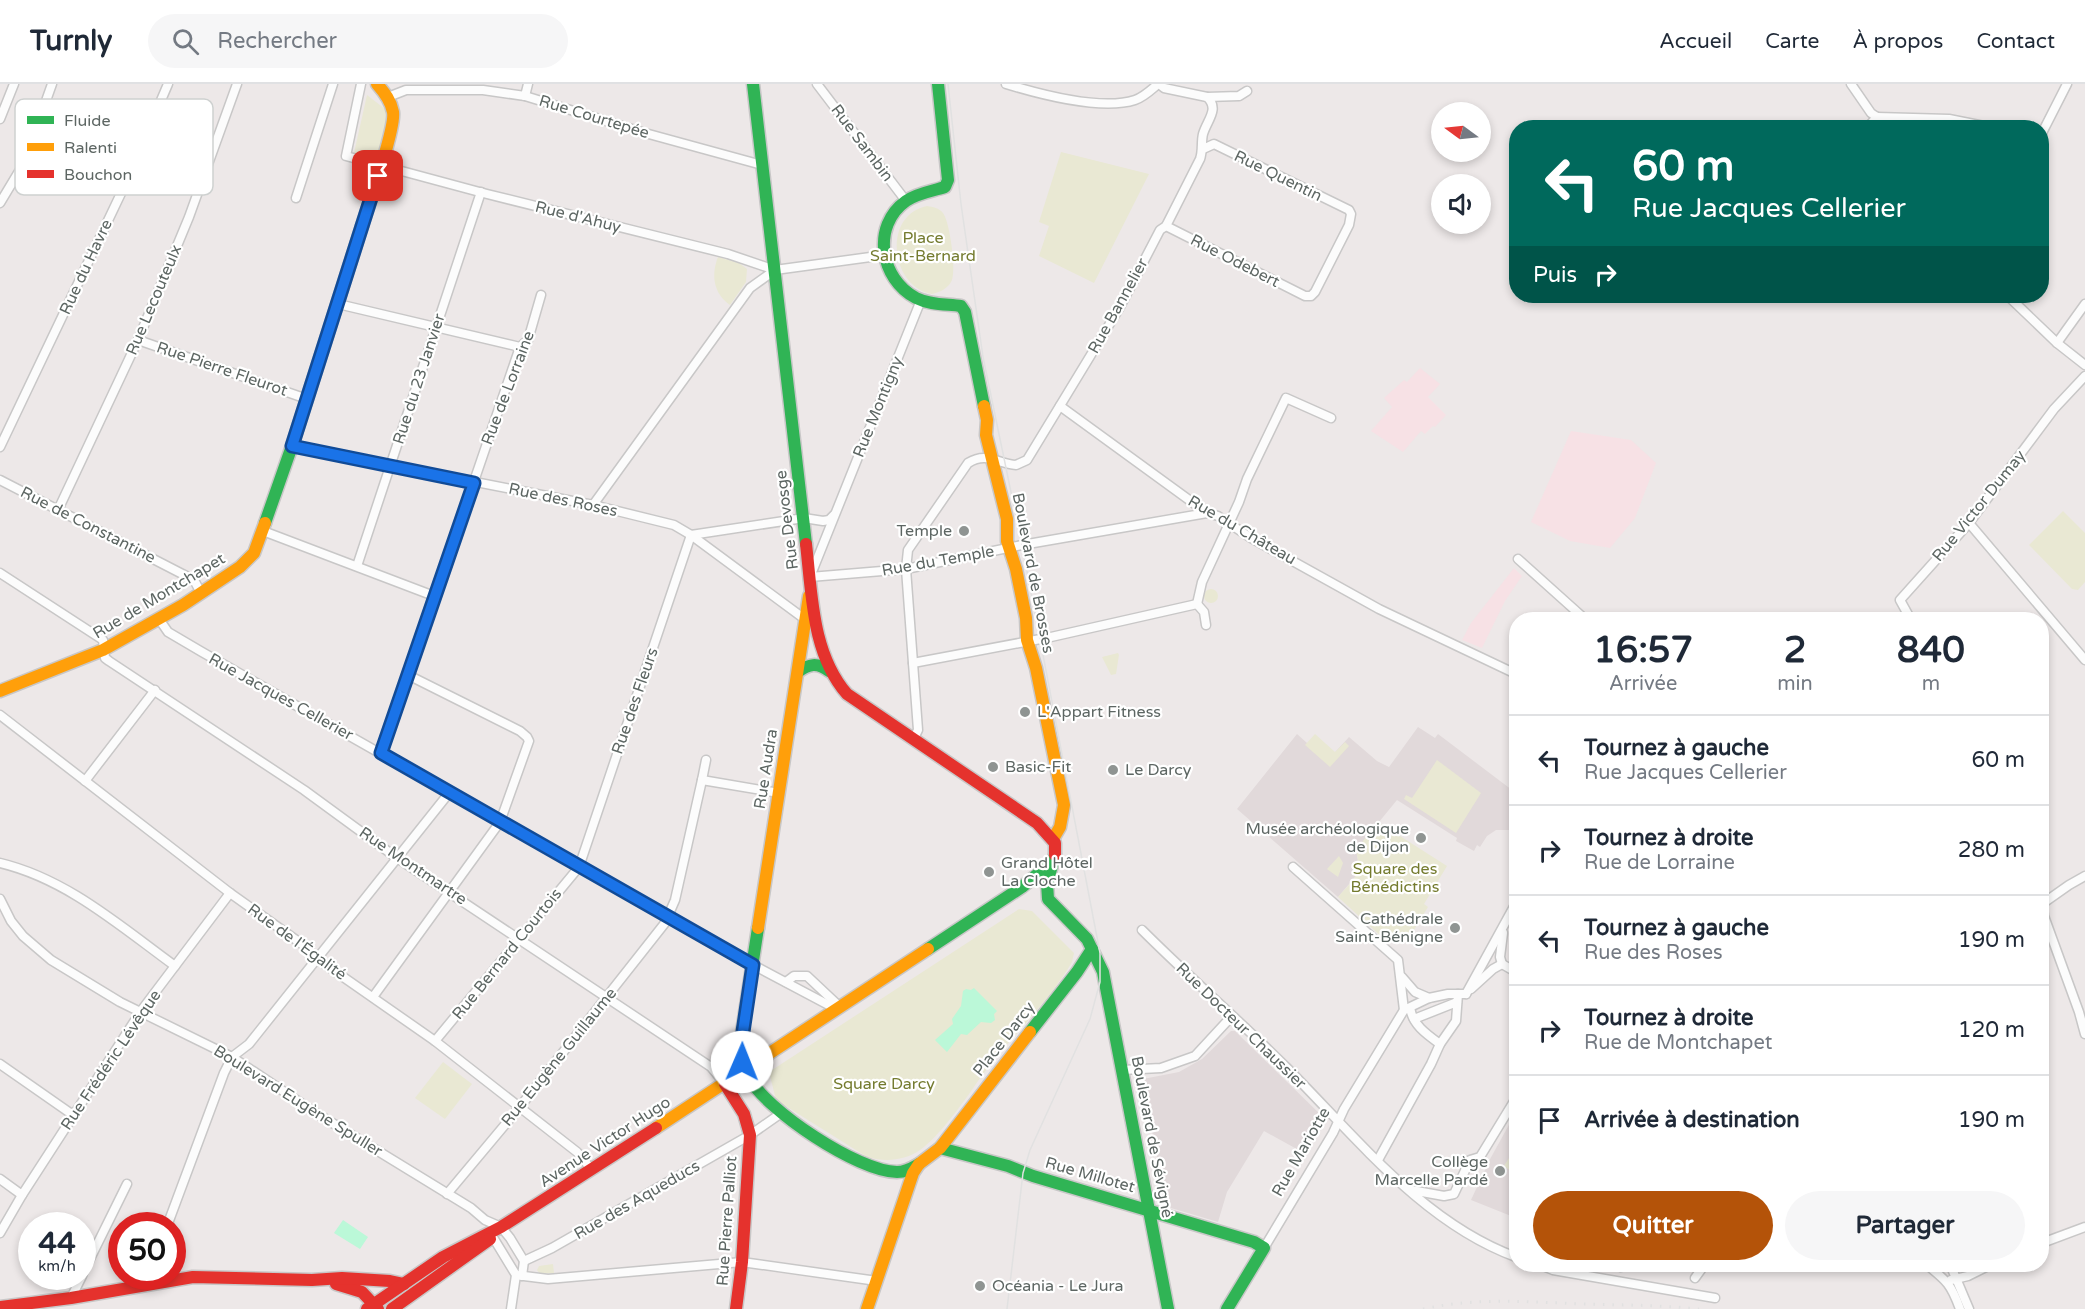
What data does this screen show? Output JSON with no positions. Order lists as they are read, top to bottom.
{
  "streets": {
    "main road": [
      "Rue Devosge",
      "Boulevard de Brosses",
      "Rue de Montchapet",
      "Rue Audra",
      "Place Darcy",
      "Boulevard de Sévigné",
      "Avenue Victor Hugo",
      "Rue Mariotte",
      "Rue Millotet",
      "Rue Pierre Palliot"
    ],
    "street": [
      "Rue Courtepée",
      "Rue Sambin",
      "Rue Quentin",
      "Rue d'Ahuy",
      "Rue Odebert",
      "Rue du Havre",
      "Rue Lecouteulx",
      "Rue Bannelier",
      "Rue Pierre Fleurot",
      "Rue du 23 Janvier",
      "Rue de Lorraine",
      "Rue Montigny",
      "Rue des Roses",
      "Rue Victor Dumay",
      "Rue de Constantine",
      "Rue du Château",
      "Rue du Temple",
      "Rue Jacques Cellerier",
      "Rue des Fleurs",
      "Rue Montmartre",
      "Rue de l'Égalité",
      "Rue Bernard Courtois",
      "Rue Docteur Chaussier",
      "Rue Eugène Guillaume",
      "Rue Frédéric Lévêque",
      "Boulevard Eugène Spuller",
      "Rue des Aqueducs"
    ]
  },
  "crossings": [
    ["Rue Courtepée", "Rue Devosge"],
    ["Rue Courtepée", "Rue de Montchapet"],
    ["Rue Quentin", "Rue Odebert"],
    ["Rue Quentin", "Rue Bannelier"],
    ["Rue d'Ahuy", "Rue du 23 Janvier"],
    ["Rue d'Ahuy", "Rue Devosge"],
    ["Rue d'Ahuy", "Rue de Montchapet"],
    ["Rue Odebert", "Rue Bannelier"],
    ["Rue Lecouteulx", "Rue Pierre Fleurot"],
    ["Rue Lecouteulx", "Rue de Constantine"],
    ["Rue Bannelier", "Rue du Château"],
    ["Rue Bannelier", "Boulevard de Brosses"],
    ["Rue Pierre Fleurot", "Rue de Montchapet"],
    ["Rue du 23 Janvier", "Rue des Roses"],
    ["Rue de Lorraine", "Rue des Roses"],
    ["Rue de Lorraine", "Rue Jacques Cellerier"],
    ["Rue Montigny", "Rue Devosge"],
    ["Rue Montigny", "Rue du Temple"],
    ["Rue Montigny", "Boulevard de Brosses"],
    ["Rue Montigny", "Rue Audra"],
    ["Rue des Roses", "Rue de Montchapet"],
    ["Rue des Roses", "Rue des Fleurs"],
    ["Rue des Roses", "Rue Audra"],
    ["Rue Devosge", "Rue du Temple"],
    ["Rue Devosge", "Boulevard de Brosses"],
    ["Rue Devosge", "Rue Audra"],
    ["Rue de Constantine", "Rue de Montchapet"],
    ["Rue du Château", "Rue du Temple"],
    ["Rue du Temple", "Boulevard de Brosses"],
    ["Rue du Temple", "Rue Audra"],
    ["Rue de Montchapet", "Rue Jacques Cellerier"],
    ["Rue de Montchapet", "Rue Montmartre"],
    ["Rue Jacques Cellerier", "Rue des Fleurs"],
    ["Rue Jacques Cellerier", "Rue Audra"],
    ["Rue Jacques Cellerier", "Rue Bernard Courtois"],
    ["Rue Jacques Cellerier", "Rue Eugène Guillaume"],
    ["Rue Jacques Cellerier", "Avenue Victor Hugo"],
    ["Rue des Fleurs", "Rue Bernard Courtois"],
    ["Rue Audra", "Avenue Victor Hugo"],
    ["Rue Montmartre", "Rue Bernard Courtois"],
    ["Rue Montmartre", "Rue Eugène Guillaume"],
    ["Rue Montmartre", "Avenue Victor Hugo"],
    ["Rue de l'Égalité", "Rue Bernard Courtois"],
    ["Rue de l'Égalité", "Rue Eugène Guillaume"],
    ["Rue de l'Égalité", "Rue Frédéric Lévêque"],
    ["Rue de l'Égalité", "Avenue Victor Hugo"],
    ["Rue Docteur Chaussier", "Rue Mariotte"],
    ["Place Darcy", "Boulevard de Sévigné"],
    ["Place Darcy", "Rue Millotet"],
    ["Rue Eugène Guillaume", "Boulevard Eugène Spuller"],
    ["Rue Frédéric Lévêque", "Boulevard Eugène Spuller"],
    ["Boulevard Eugène Spuller", "Avenue Victor Hugo"],
    ["Boulevard de Sévigné", "Rue Millotet"],
    ["Rue Mariotte", "Rue Millotet"],
    ["Rue des Aqueducs", "Rue Pierre Palliot"]
  ],
  "parks": ["Place Saint-Bernard", "Square des Bénédictins", "Square Darcy"],
  "places": [
    "Temple",
    "L'Appart Fitness",
    "Basic-Fit",
    "Le Darcy",
    "Musée archéologique de Dijon",
    "Grand Hôtel La Cloche",
    "Cathédrale Saint-Bénigne",
    "Collège Marcelle Pardé",
    "Océania - Le Jura"
  ],
  "legend": ["Fluide", "Ralenti", "Bouchon"],
  "north": "left",
  "page": {
    "header": "Turnly",
    "search": "Rechercher",
    "nav": [
      "Accueil",
      "Carte",
      "À propos",
      "Contact"
    ],
    "turn": ["60 m", "Rue Jacques Cellerier"],
    "then": "Puis",
    "eta": [
      "16:57",
      "Arrivée",
      "2",
      "min",
      "840",
      "m"
    ],
    "list": [
      {
        "name": "Tournez à gauche",
        "note": "Rue Jacques Cellerier",
        "value": "60 m"
      },
      {
        "name": "Tournez à droite",
        "note": "Rue de Lorraine",
        "value": "280 m"
      },
      {
        "name": "Tournez à gauche",
        "note": "Rue des Roses",
        "value": "190 m"
      },
      {
        "name": "Tournez à droite",
        "note": "Rue de Montchapet",
        "value": "120 m"
      },
      {
        "name": "Arrivée à destination",
        "value": "190 m"
      }
    ],
    "buttons": ["Quitter", "Partager"],
    "speed": "44 km/h",
    "limit": "50"
  }
}
